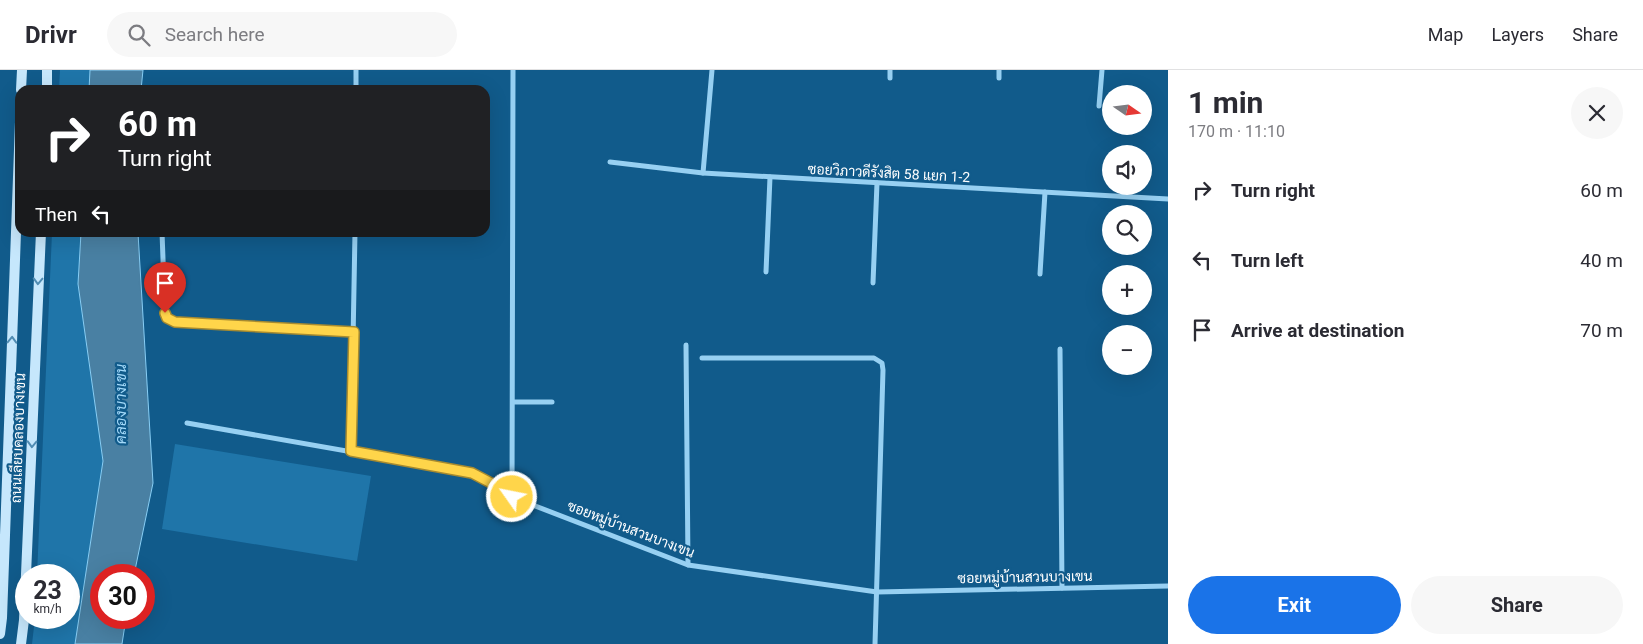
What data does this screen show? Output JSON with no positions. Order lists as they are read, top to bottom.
{
  "streets": {
    "main road": ["ถนนเลียบคลองบางเขน"],
    "street": ["ซอยวิภาวดีรังสิต 58 แยก 1-2", "ซอยหมู่บ้านสวนบางเขน"]
  },
  "water": ["คลองบางเขน"],
  "north": "right",
  "page": {
    "header": "Drivr",
    "search": "Search here",
    "nav": ["Map", "Layers", "Share"],
    "heading": ["1 min", "170 m · 11:10"],
    "map_buttons": ["+", "−"],
    "turn": ["60 m", "Turn right"],
    "list": [
      {
        "name": "Turn right",
        "value": "60 m"
      },
      {
        "name": "Turn left",
        "value": "40 m"
      },
      {
        "name": "Arrive at destination",
        "value": "70 m"
      }
    ],
    "then": "Then",
    "speed": "23 km/h",
    "limit": "30",
    "buttons": ["Exit", "Share"]
  }
}
